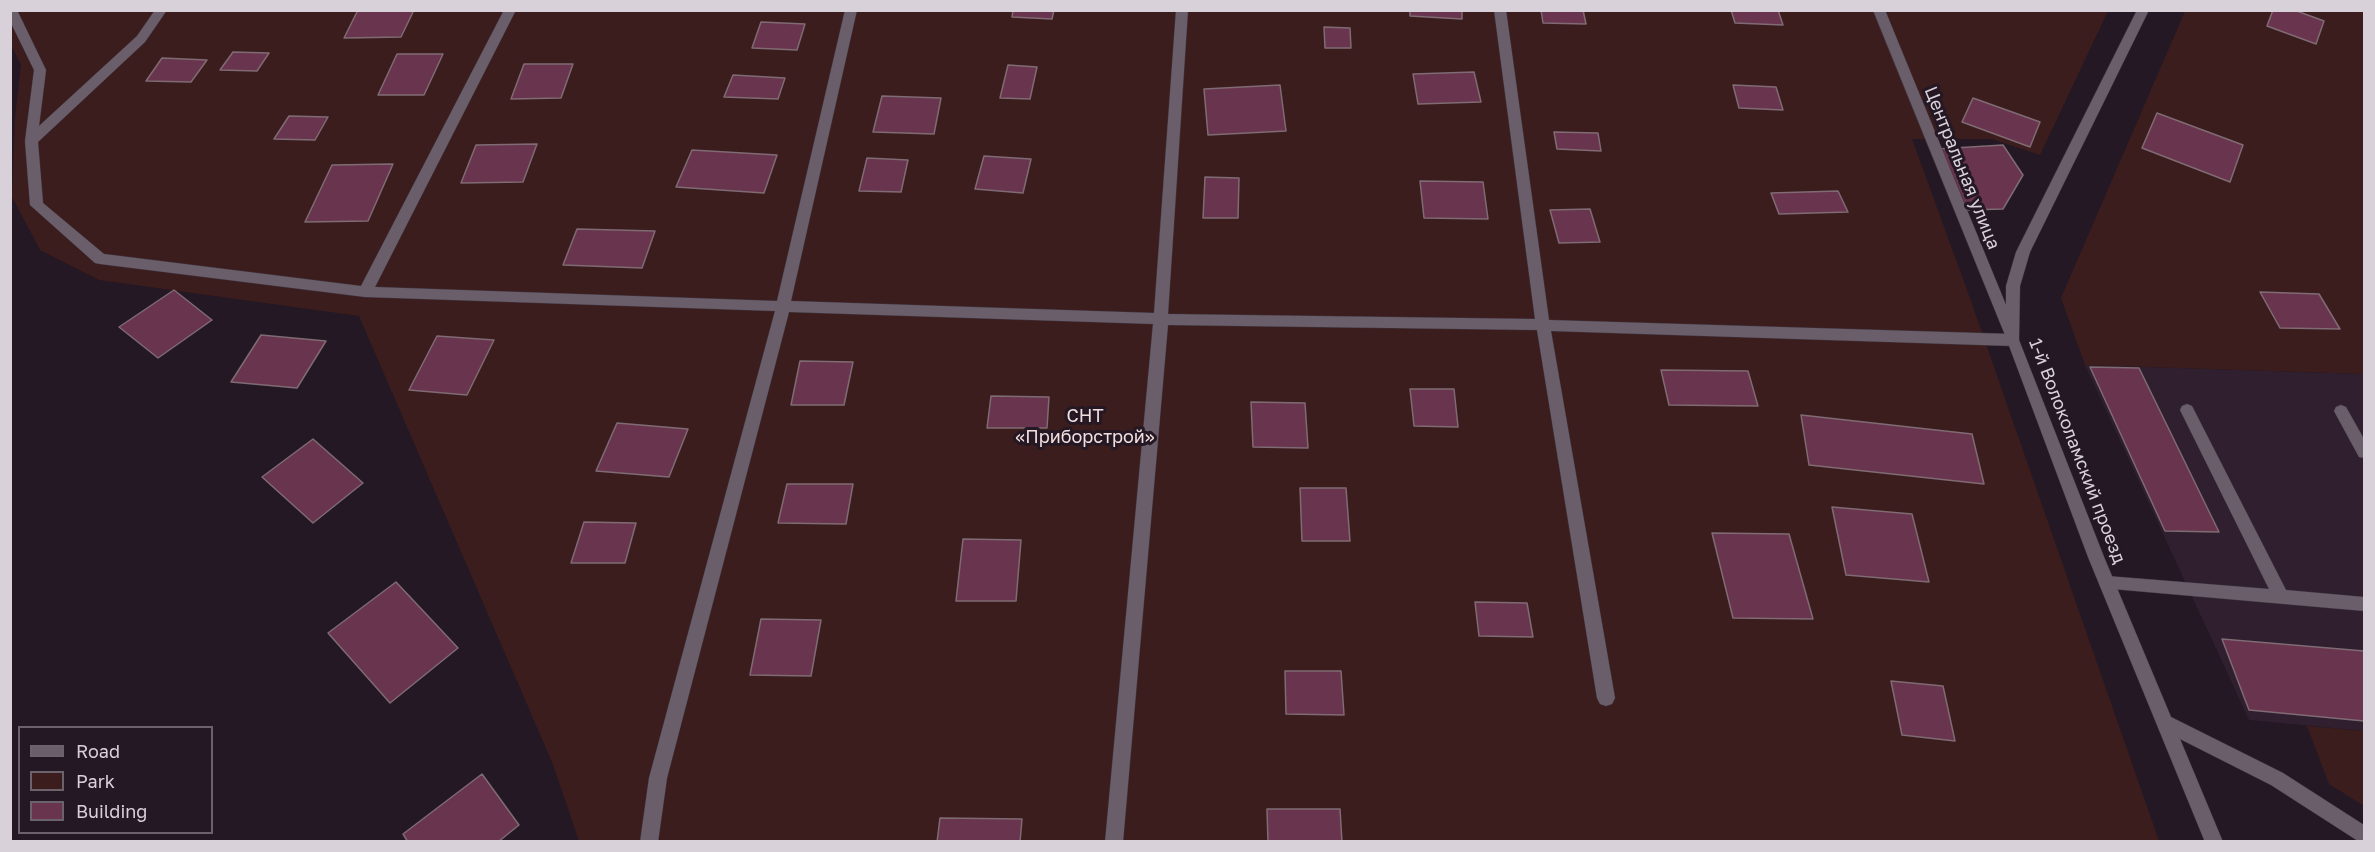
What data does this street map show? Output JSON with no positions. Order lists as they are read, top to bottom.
{
  "streets": {
    "street": ["Центральная улица", "1-й Волоколамский проезд"]
  },
  "crossings": [
    ["Центральная улица", "1-й Волоколамский проезд"]
  ],
  "parks": ["СНТ «Приборстрой»"],
  "legend": ["Road", "Park", "Building"]
}
